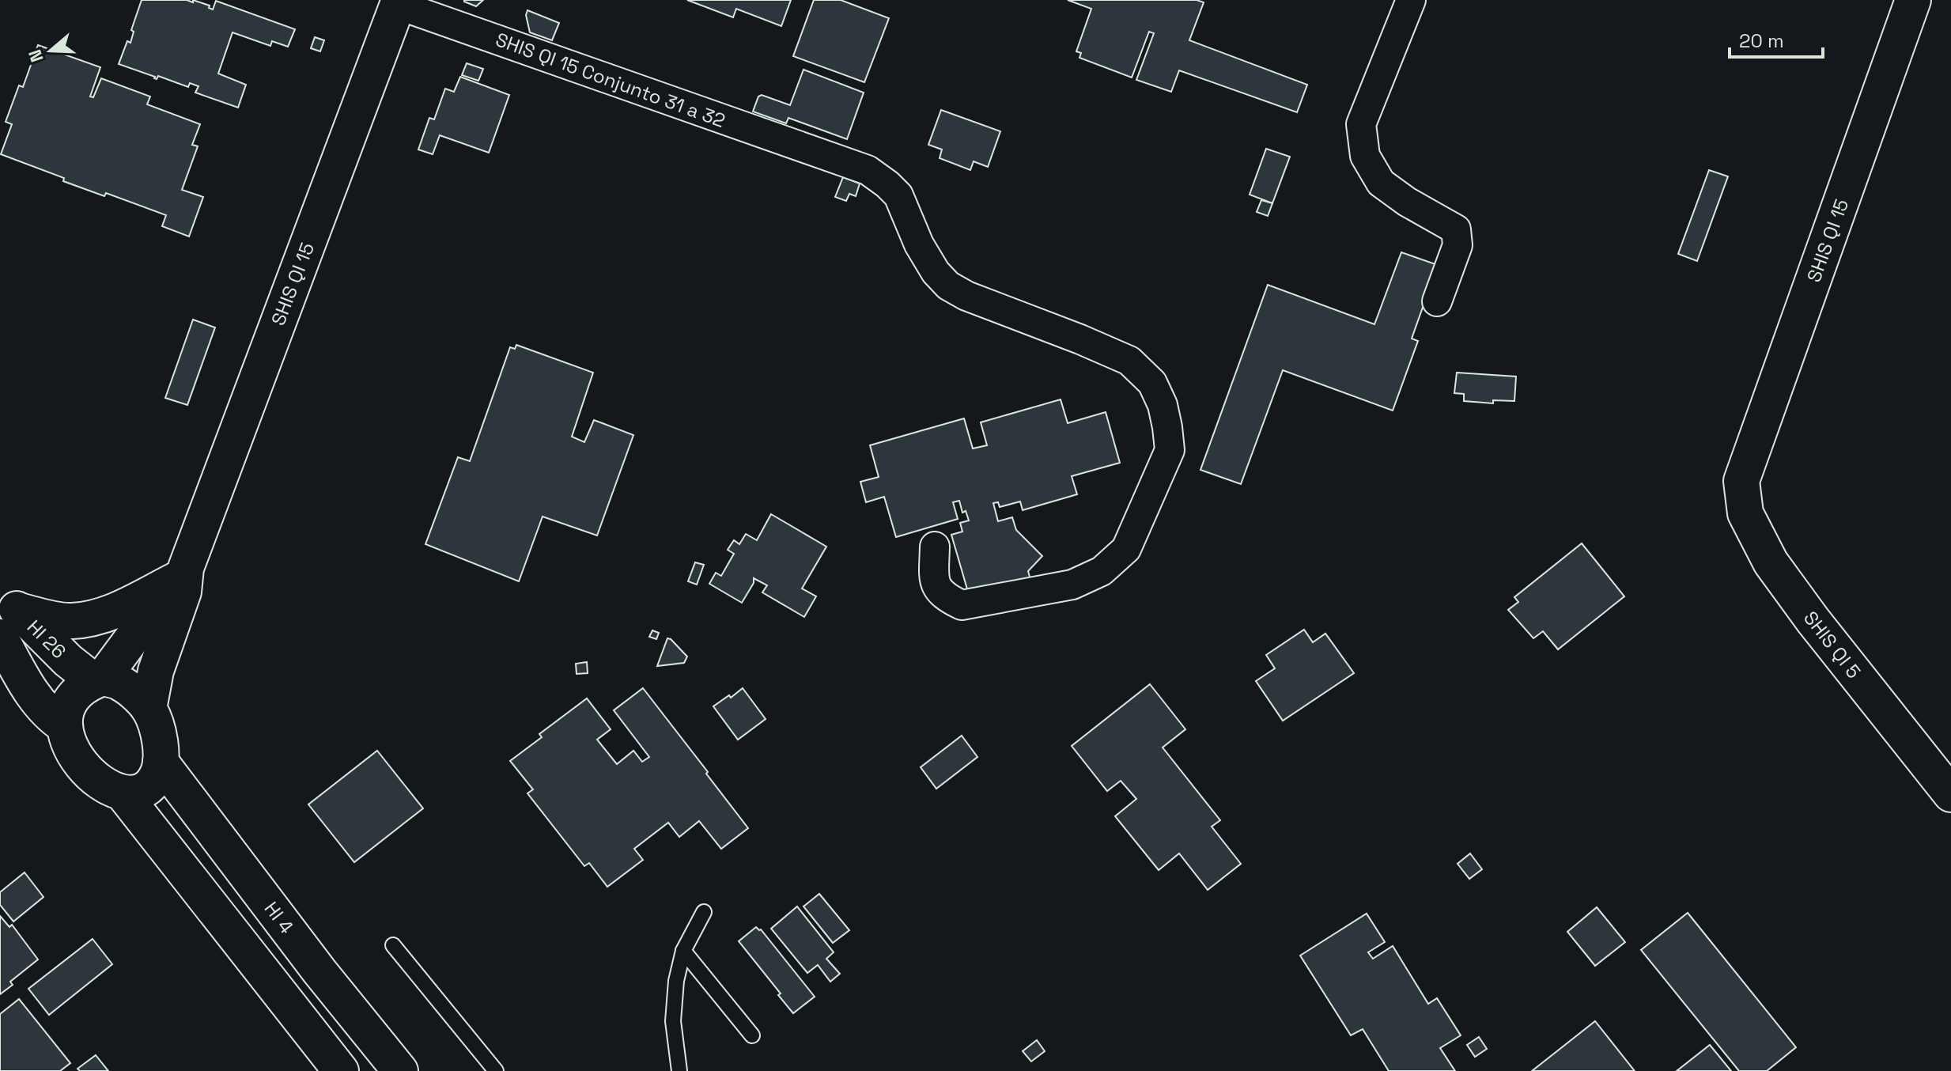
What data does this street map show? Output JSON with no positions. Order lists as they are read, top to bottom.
{
  "streets": {
    "street": [
      "SHIS QI 15 Conjunto 31 a 32",
      "SHIS QI 15",
      "HI 26",
      "SHIS QI 5",
      "HI 4"
    ]
  },
  "crossings": [
    ["SHIS QI 15 Conjunto 31 a 32", "SHIS QI 15"],
    ["SHIS QI 15", "HI 26"],
    ["SHIS QI 15", "SHIS QI 5"],
    ["SHIS QI 15", "HI 4"],
    ["HI 26", "HI 4"]
  ],
  "scale_bar": "20 m",
  "north": "left"
}
